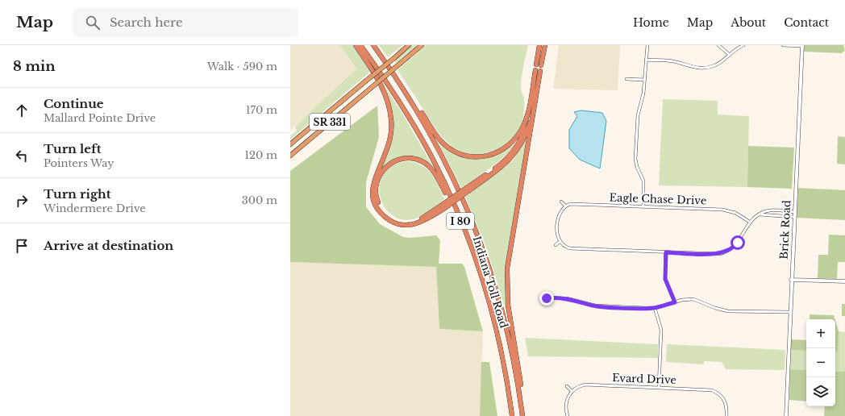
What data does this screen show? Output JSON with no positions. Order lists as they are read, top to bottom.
{
  "streets": {
    "highway": ["SR 331", "I 80", "Indiana Toll Road"],
    "street": ["Eagle Chase Drive", "Brick Road", "Evard Drive"]
  },
  "page": {
    "header": "Map",
    "search": "Search here",
    "nav": [
      "Home",
      "Map",
      "About",
      "Contact"
    ],
    "heading": ["8 min", "Walk · 590 m"],
    "list": [
      ["Continue", "Mallard Pointe Drive", "170 m"],
      ["Turn left", "Pointers Way", "120 m"],
      ["Turn right", "Windermere Drive", "300 m"],
      "Arrive at destination"
    ],
    "map_buttons": ["+", "−"]
  }
}
